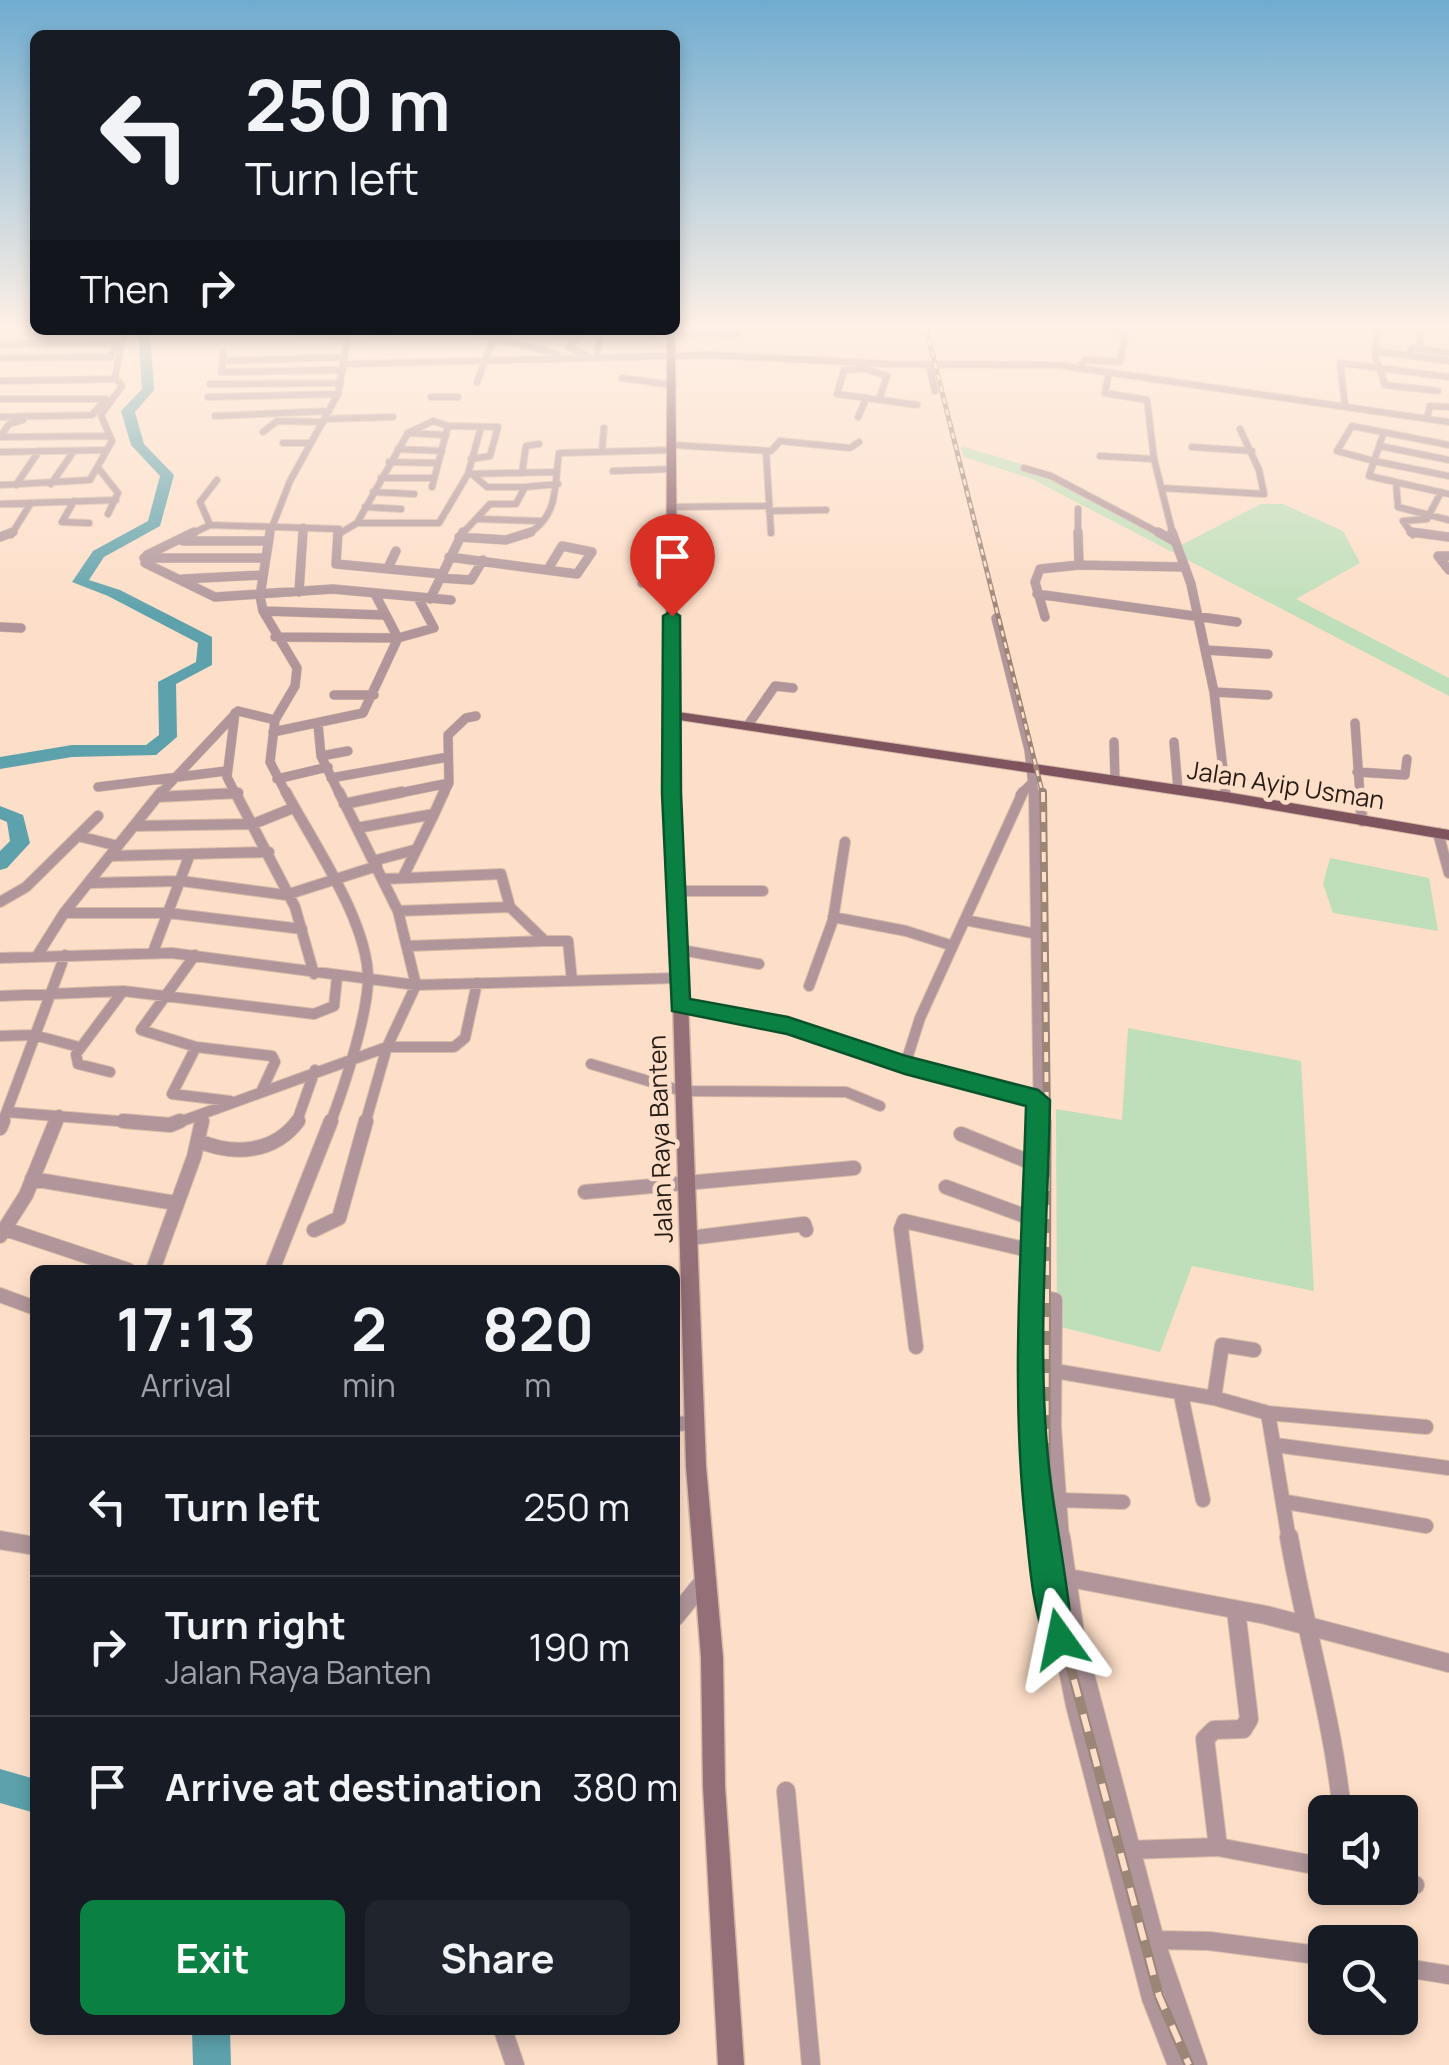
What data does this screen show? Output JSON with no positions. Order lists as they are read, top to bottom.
{
  "streets": {
    "main road": ["Jalan Ayip Usman", "Jalan Raya Banten"]
  },
  "crossings": [
    ["Jalan Ayip Usman", "Jalan Raya Banten"]
  ],
  "page": {
    "turn": ["250 m", "Turn left"],
    "then": "Then",
    "eta": [
      "17:13",
      "Arrival",
      "2",
      "min",
      "820",
      "m"
    ],
    "list": [
      {
        "name": "Turn left",
        "value": "250 m"
      },
      {
        "name": "Turn right",
        "note": "Jalan Raya Banten",
        "value": "190 m"
      },
      {
        "name": "Arrive at destination",
        "value": "380 m"
      }
    ],
    "buttons": ["Exit", "Share"]
  }
}
